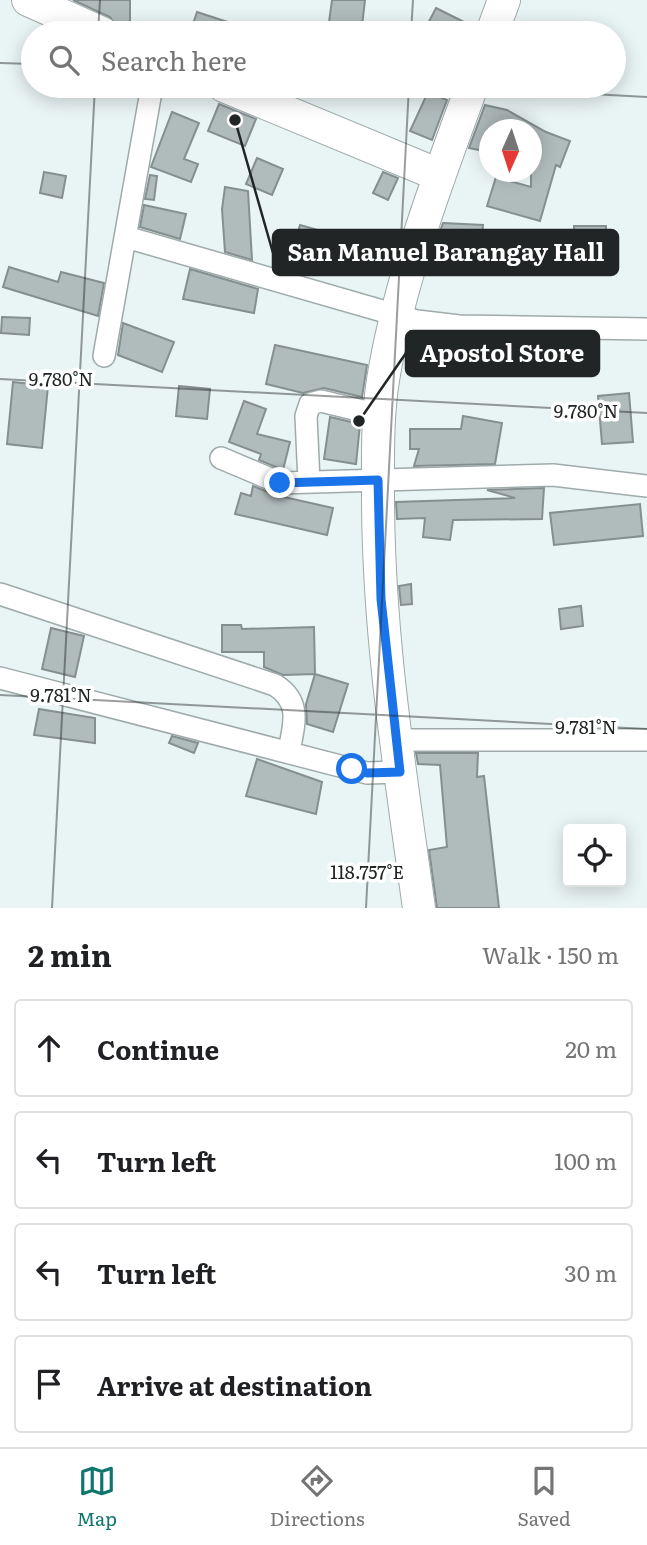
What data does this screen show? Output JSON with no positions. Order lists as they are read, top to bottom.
{
  "places": ["San Manuel Barangay Hall", "Apostol Store"],
  "north": "bottom",
  "page": {
    "search": "Search here",
    "heading": ["2 min", "Walk · 150 m"],
    "list": [
      ["Continue", "20 m"],
      ["Turn left", "100 m"],
      ["Turn left", "30 m"],
      "Arrive at destination"
    ],
    "nav": ["Map", "Directions", "Saved"]
  },
  "coordinates": ["9.780°N", "9.781°N", "118.757°E"]
}
